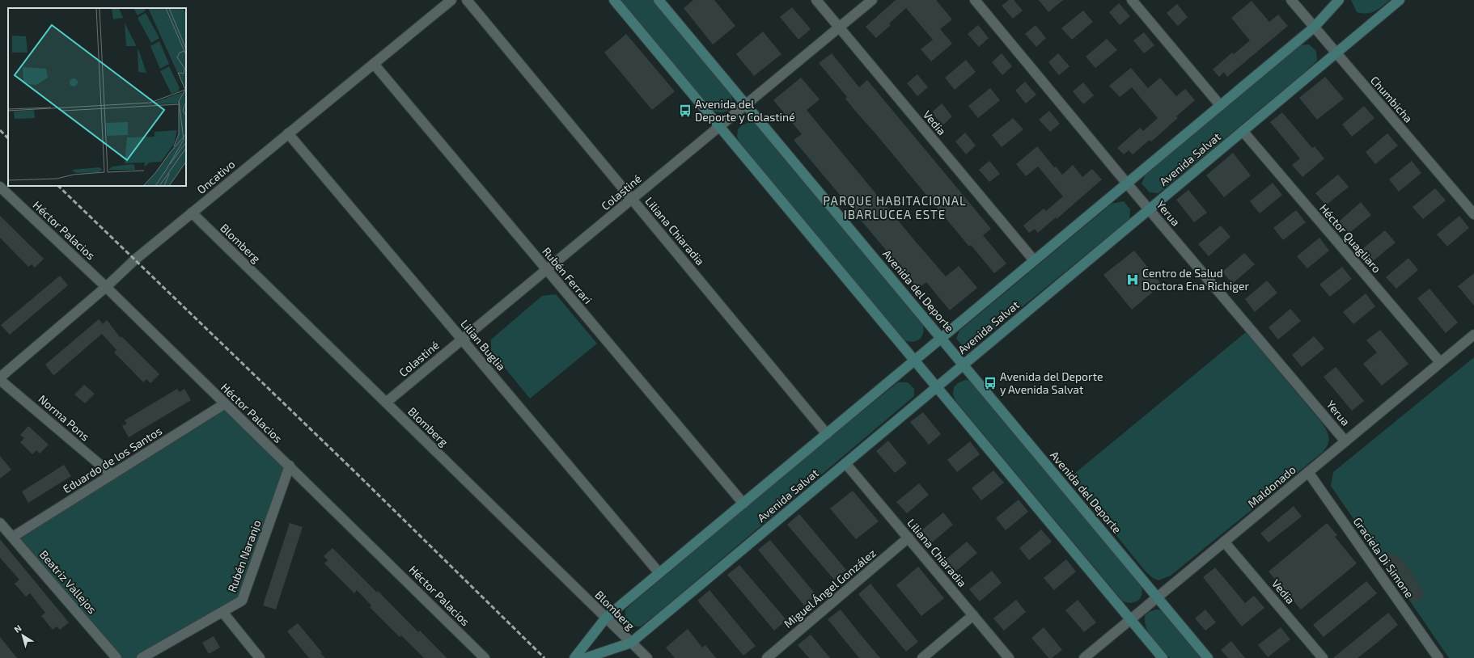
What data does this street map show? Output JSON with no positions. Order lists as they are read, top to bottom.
{
  "streets": {
    "street": [
      "Chumbicha",
      "Vedia",
      "Avenida Salvat",
      "Oncativo",
      "Colastiné",
      "Yerua",
      "Héctor Palacios",
      "Liliana Chiaradia",
      "Héctor Quagliaro",
      "Blomberg",
      "Rubén Ferrari",
      "Avenida del Deporte",
      "Lilian Buglia",
      "Norma Pons",
      "Eduardo de los Santos",
      "Maldonado",
      "Rubén Naranjo",
      "Graciela Di Simone",
      "Beatriz Vallejos",
      "Miguel Ángel González"
    ]
  },
  "crossings": [
    ["Chumbicha", "Avenida Salvat"],
    ["Vedia", "Avenida Salvat"],
    ["Vedia", "Colastiné"],
    ["Vedia", "Maldonado"],
    ["Avenida Salvat", "Yerua"],
    ["Avenida Salvat", "Liliana Chiaradia"],
    ["Avenida Salvat", "Héctor Quagliaro"],
    ["Avenida Salvat", "Blomberg"],
    ["Avenida Salvat", "Rubén Ferrari"],
    ["Avenida Salvat", "Avenida del Deporte"],
    ["Avenida Salvat", "Lilian Buglia"],
    ["Oncativo", "Héctor Palacios"],
    ["Oncativo", "Blomberg"],
    ["Oncativo", "Rubén Ferrari"],
    ["Oncativo", "Lilian Buglia"],
    ["Oncativo", "Norma Pons"],
    ["Colastiné", "Liliana Chiaradia"],
    ["Colastiné", "Blomberg"],
    ["Colastiné", "Rubén Ferrari"],
    ["Colastiné", "Avenida del Deporte"],
    ["Colastiné", "Lilian Buglia"],
    ["Yerua", "Maldonado"],
    ["Héctor Palacios", "Eduardo de los Santos"],
    ["Héctor Palacios", "Rubén Naranjo"],
    ["Liliana Chiaradia", "Miguel Ángel González"],
    ["Héctor Quagliaro", "Maldonado"],
    ["Avenida del Deporte", "Maldonado"],
    ["Norma Pons", "Eduardo de los Santos"],
    ["Eduardo de los Santos", "Beatriz Vallejos"],
    ["Maldonado", "Graciela Di Simone"]
  ],
  "districts": ["PARQUE HABITACIONAL IBARLUCEA ESTE"],
  "places": {
    "bus stop": ["Avenida del Deporte y Colastiné", "Avenida del Deporte y Avenida Salvat"],
    "hospital": ["Centro de Salud Doctora Ena Richiger"]
  },
  "north": "top left"
}
